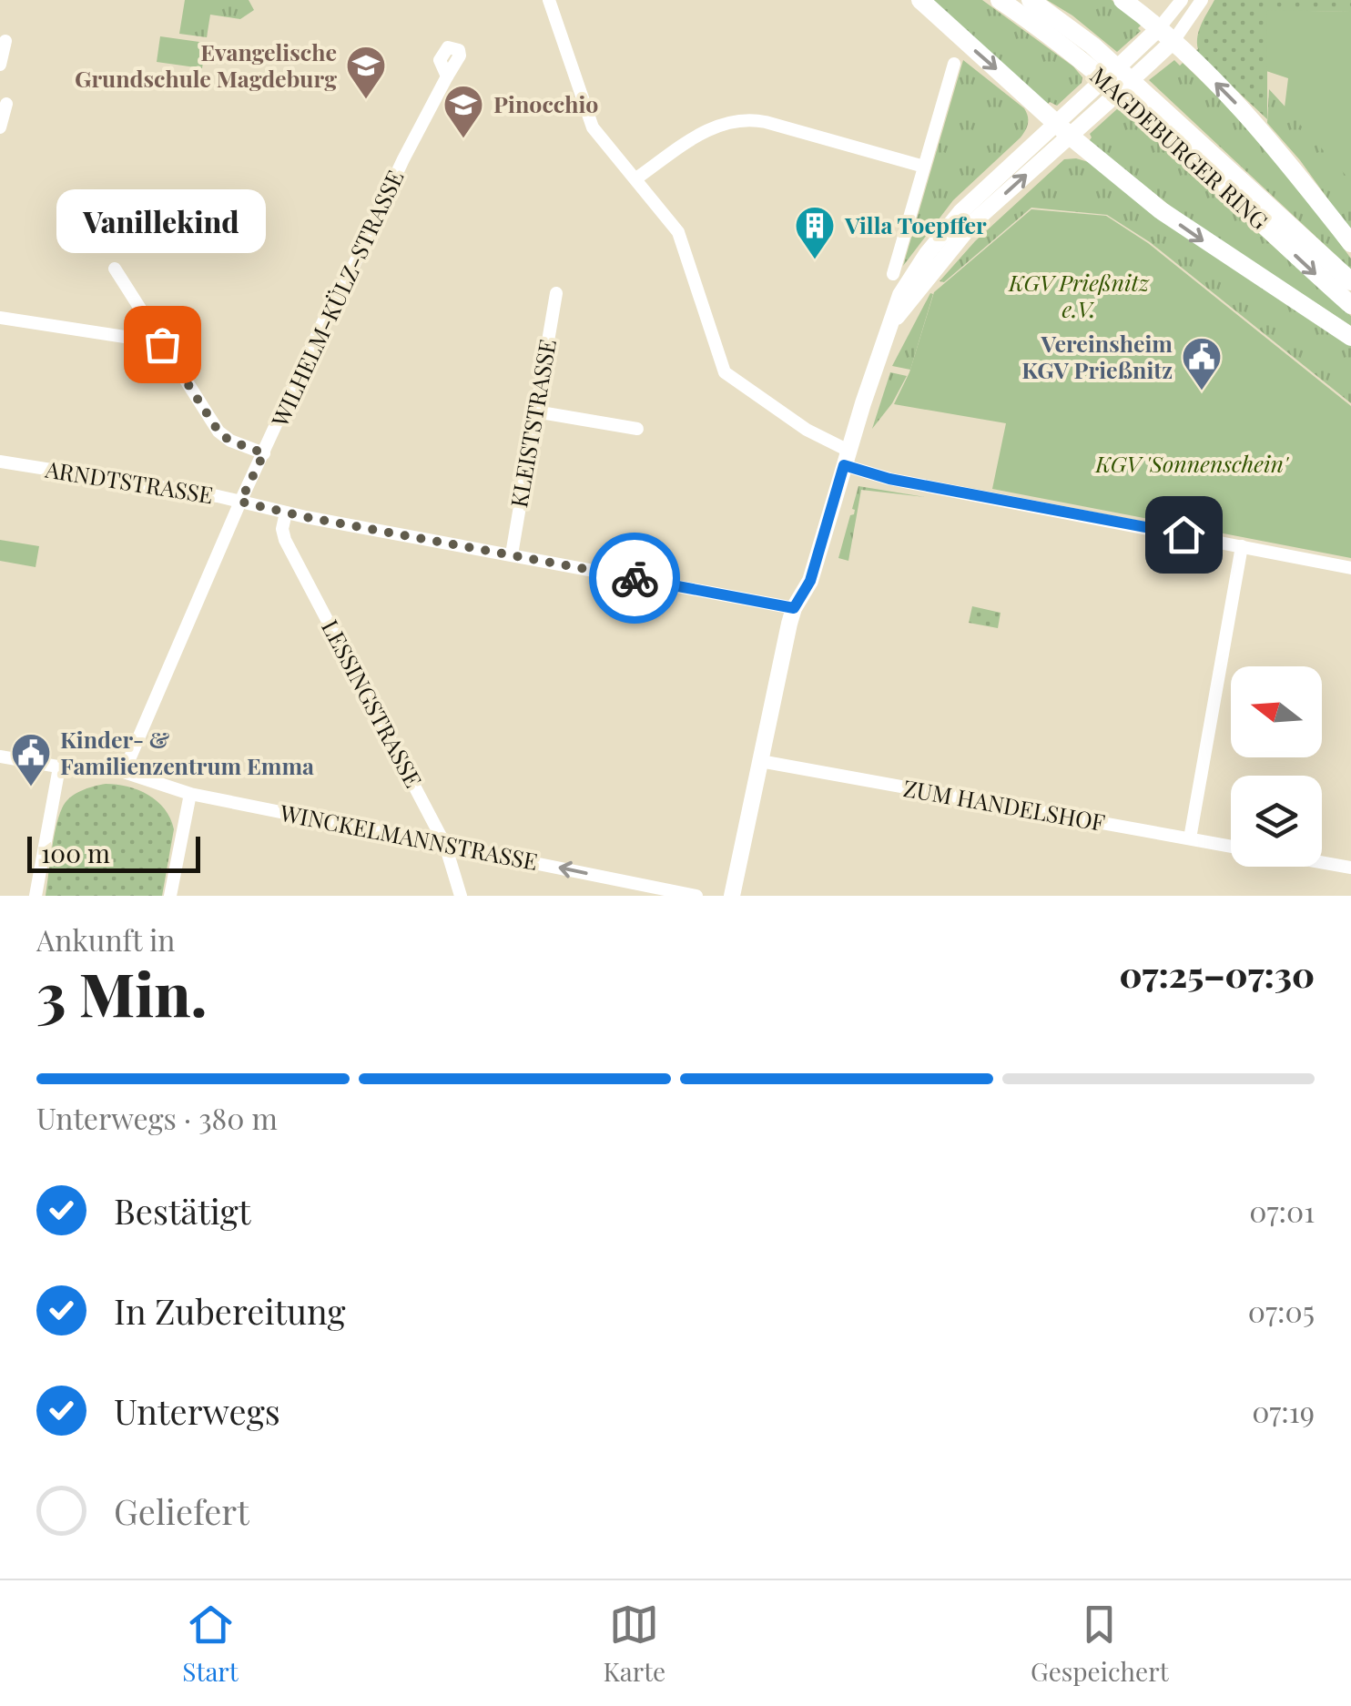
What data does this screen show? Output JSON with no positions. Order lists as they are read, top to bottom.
{
  "streets": {
    "highway": ["MAGDEBURGER RING"],
    "street": [
      "WILHELM-KÜLZ-STRASSE",
      "KLEISTSTRASSE",
      "ARNDTSTRASSE",
      "LESSINGSTRASSE",
      "ZUM HANDELSHOF",
      "WINCKELMANNSTRASSE"
    ]
  },
  "crossings": [
    ["WILHELM-KÜLZ-STRASSE", "ARNDTSTRASSE"],
    ["WILHELM-KÜLZ-STRASSE", "WINCKELMANNSTRASSE"],
    ["KLEISTSTRASSE", "ARNDTSTRASSE"],
    ["ARNDTSTRASSE", "LESSINGSTRASSE"],
    ["LESSINGSTRASSE", "WINCKELMANNSTRASSE"]
  ],
  "one_way": ["WINCKELMANNSTRASSE"],
  "parks": ["KGV Prießnitz e.V.", "KGV 'Sonnenschein'"],
  "places": {
    "school or university": ["Evangelische Grundschule Magdeburg", "Pinocchio"],
    "building": ["Villa Toepffer"],
    "other": ["Vanillekind"],
    "public building": ["Vereinsheim KGV Prießnitz", "Kinder- & Familienzentrum Emma"]
  },
  "scale_bar": "100 m",
  "north": "left",
  "page": {
    "bubble": "Vanillekind",
    "scale": "100 m",
    "heading": ["3 Min.", "Ankunft in", "07:25–07:30"],
    "bar": "Unterwegs · 380 m",
    "list": [
      ["Bestätigt", "07:01"],
      ["In Zubereitung", "07:05"],
      ["Unterwegs", "07:19"],
      "Geliefert"
    ],
    "tabs": ["Start", "Karte", "Gespeichert"]
  }
}
